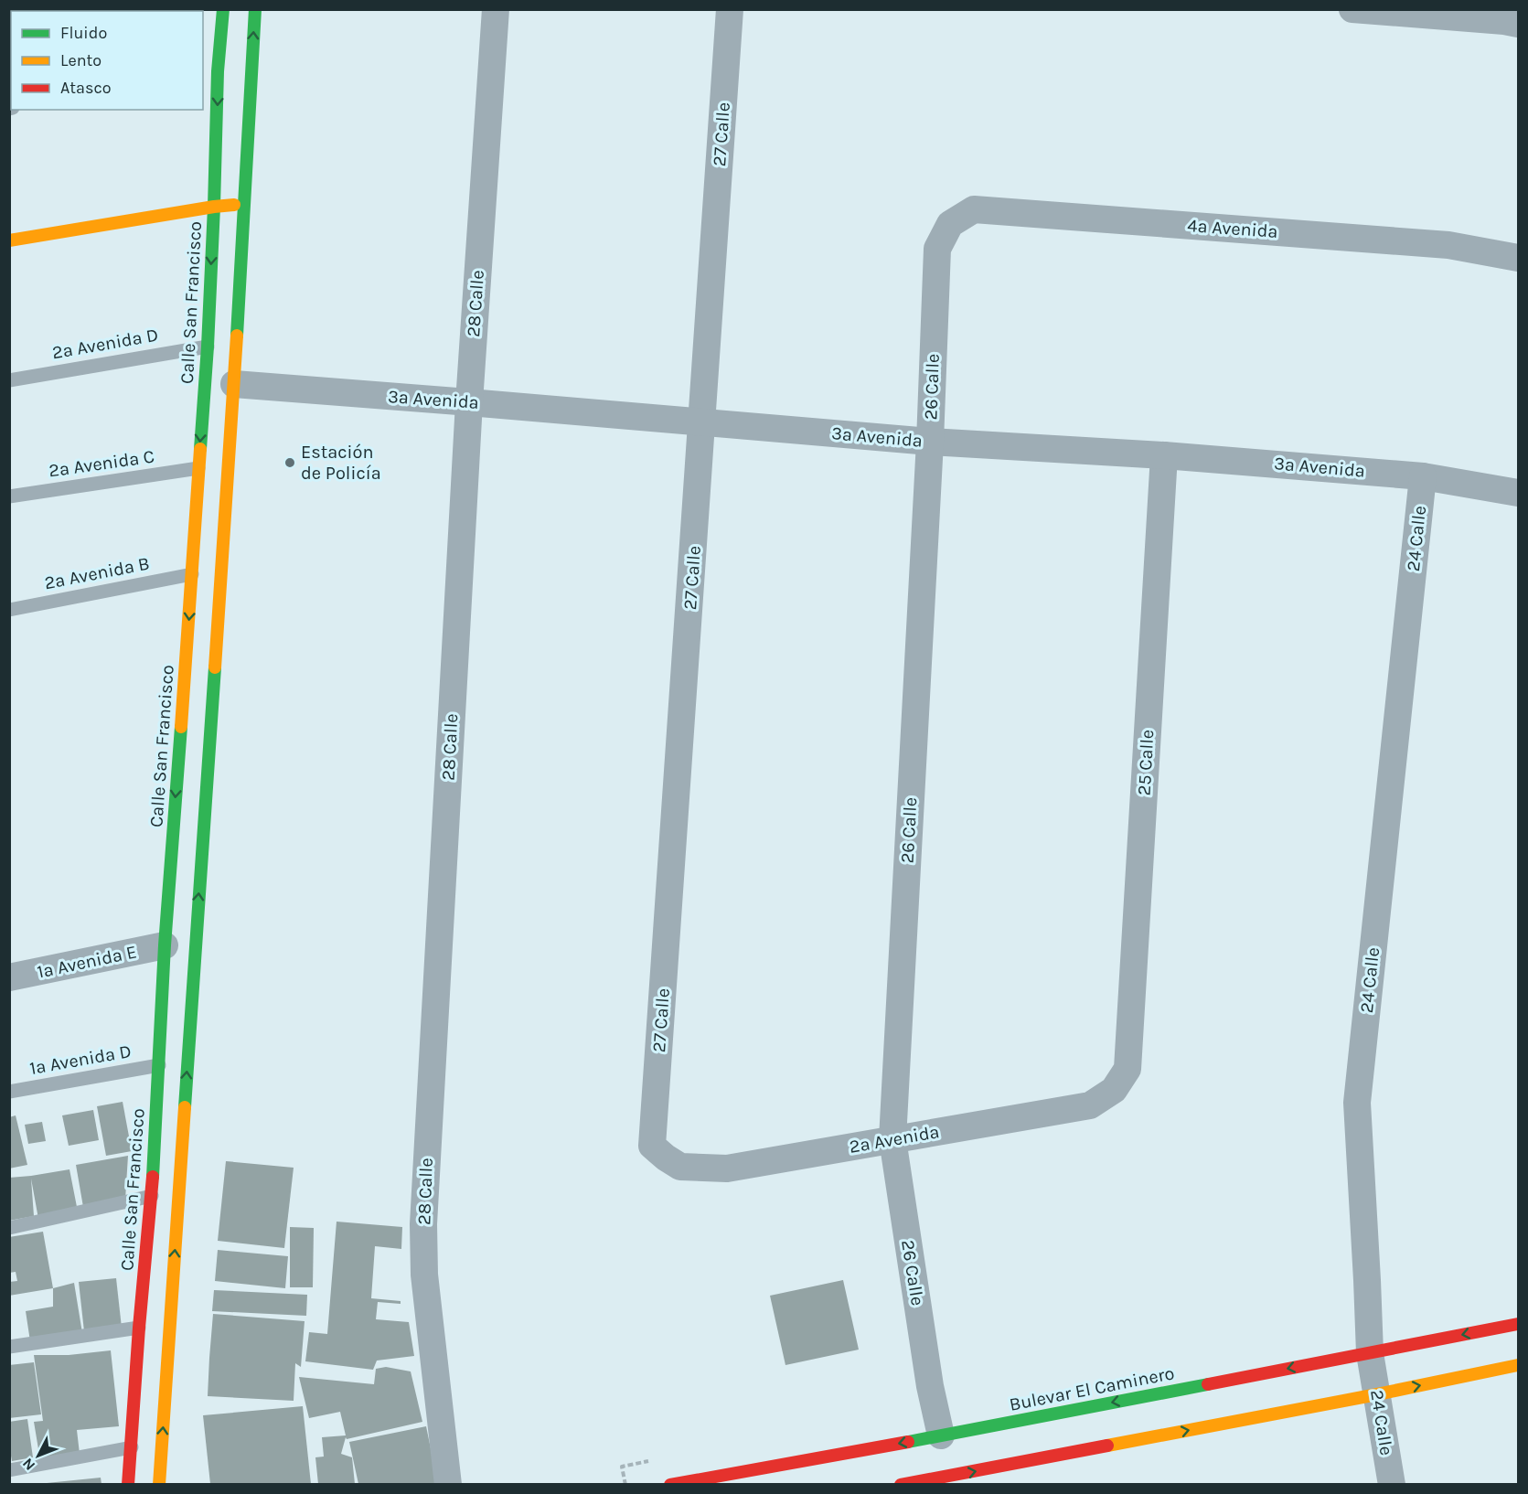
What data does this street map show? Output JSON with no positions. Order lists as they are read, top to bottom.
{
  "streets": {
    "street": [
      "27 Calle",
      "4a Avenida",
      "Calle San Francisco",
      "28 Calle",
      "26 Calle",
      "3a Avenida",
      "24 Calle",
      "25 Calle",
      "1a Avenida E",
      "2a Avenida",
      "Bulevar El Caminero"
    ],
    "lane": [
      "2a Avenida D",
      "2a Avenida C",
      "2a Avenida B",
      "1a Avenida D"
    ]
  },
  "crossings": [
    ["27 Calle", "3a Avenida"],
    ["27 Calle", "2a Avenida"],
    ["4a Avenida", "26 Calle"],
    ["Calle San Francisco", "2a Avenida D"],
    ["Calle San Francisco", "2a Avenida C"],
    ["Calle San Francisco", "2a Avenida B"],
    ["Calle San Francisco", "1a Avenida E"],
    ["Calle San Francisco", "1a Avenida D"],
    ["28 Calle", "3a Avenida"],
    ["26 Calle", "3a Avenida"],
    ["26 Calle", "2a Avenida"],
    ["26 Calle", "Bulevar El Caminero"],
    ["3a Avenida", "24 Calle"],
    ["3a Avenida", "25 Calle"],
    ["24 Calle", "Bulevar El Caminero"],
    ["25 Calle", "2a Avenida"]
  ],
  "places": ["Estación de Policía"],
  "legend": ["Fluido", "Lento", "Atasco"],
  "north": "bottom left"
}
